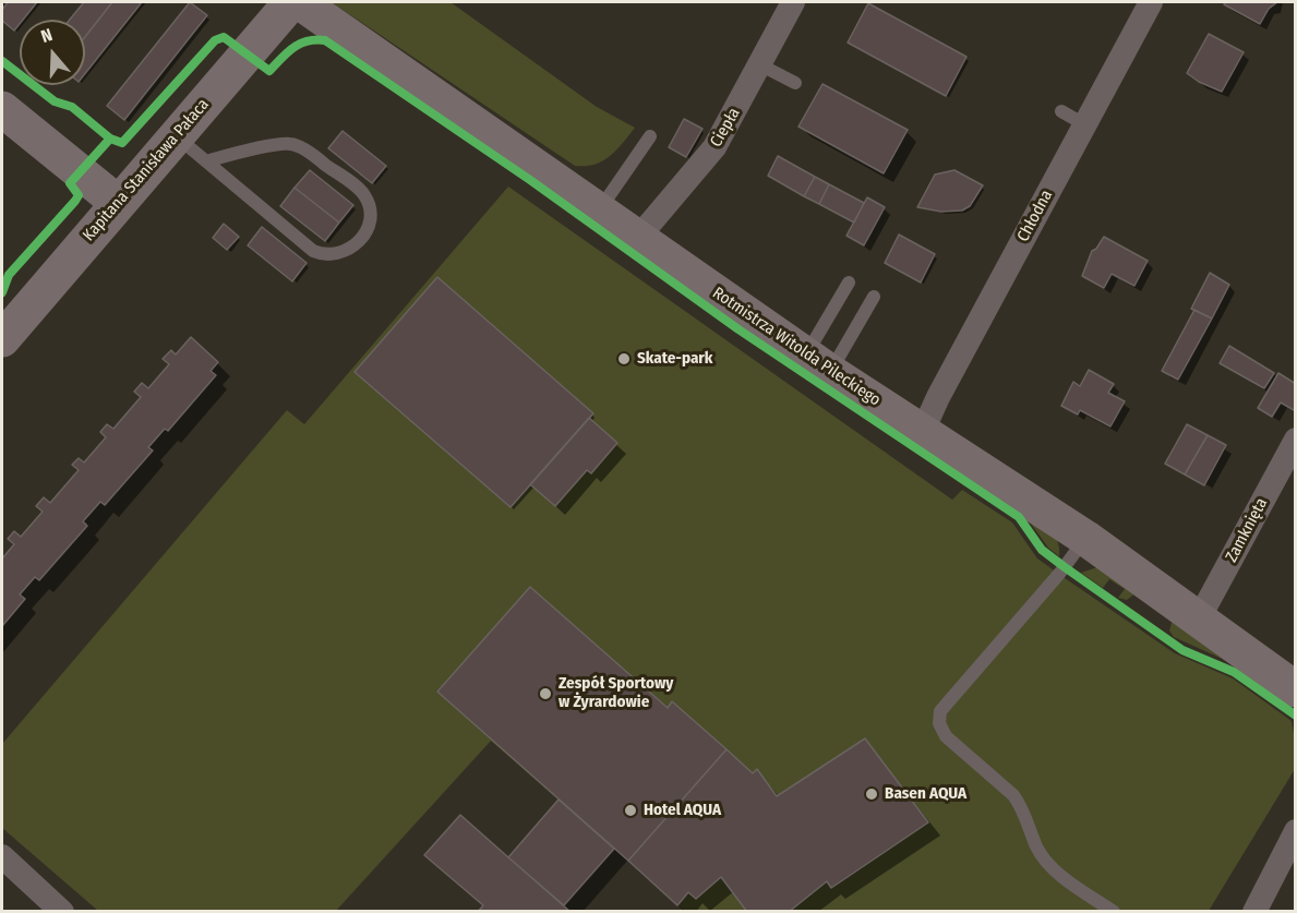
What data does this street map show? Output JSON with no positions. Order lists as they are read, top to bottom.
{
  "streets": {
    "street": [
      "Ciepła",
      "Kapitana Stanisława Pałaca",
      "Chłodna",
      "Rotmistrza Witolda Pileckiego",
      "Zamknięta"
    ]
  },
  "crossings": [
    ["Ciepła", "Rotmistrza Witolda Pileckiego"],
    ["Chłodna", "Rotmistrza Witolda Pileckiego"],
    ["Rotmistrza Witolda Pileckiego", "Zamknięta"]
  ],
  "places": [
    "Skate-park",
    "Zespół Sportowy w Żyrardowie",
    "Basen AQUA",
    "Hotel AQUA"
  ],
  "north": "top"
}
